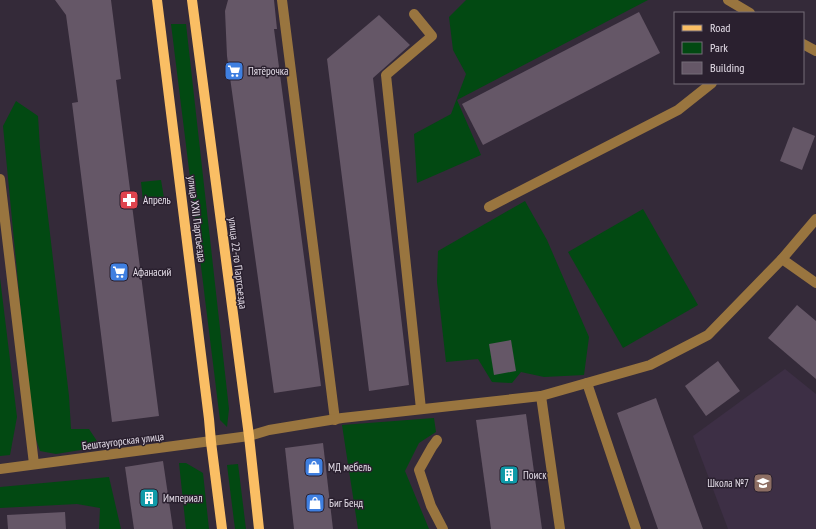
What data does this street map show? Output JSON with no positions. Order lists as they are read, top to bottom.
{
  "streets": {
    "main road": ["улица XXII Партсъезда", "улица 22-го Партсъезда"],
    "street": ["Бештаугорская улица"]
  },
  "crossings": [
    ["улица XXII Партсъезда", "Бештаугорская улица"],
    ["улица 22-го Партсъезда", "Бештаугорская улица"]
  ],
  "places": {
    "supermarket": ["Пятёрочка", "Афанасий"],
    "pharmacy": ["Апрель"],
    "shop": ["МД мебель", "Биг Бенд"],
    "building": ["Поиск", "Империал"],
    "school or university": ["Школа №7"]
  },
  "legend": ["Road", "Park", "Building"]
}
